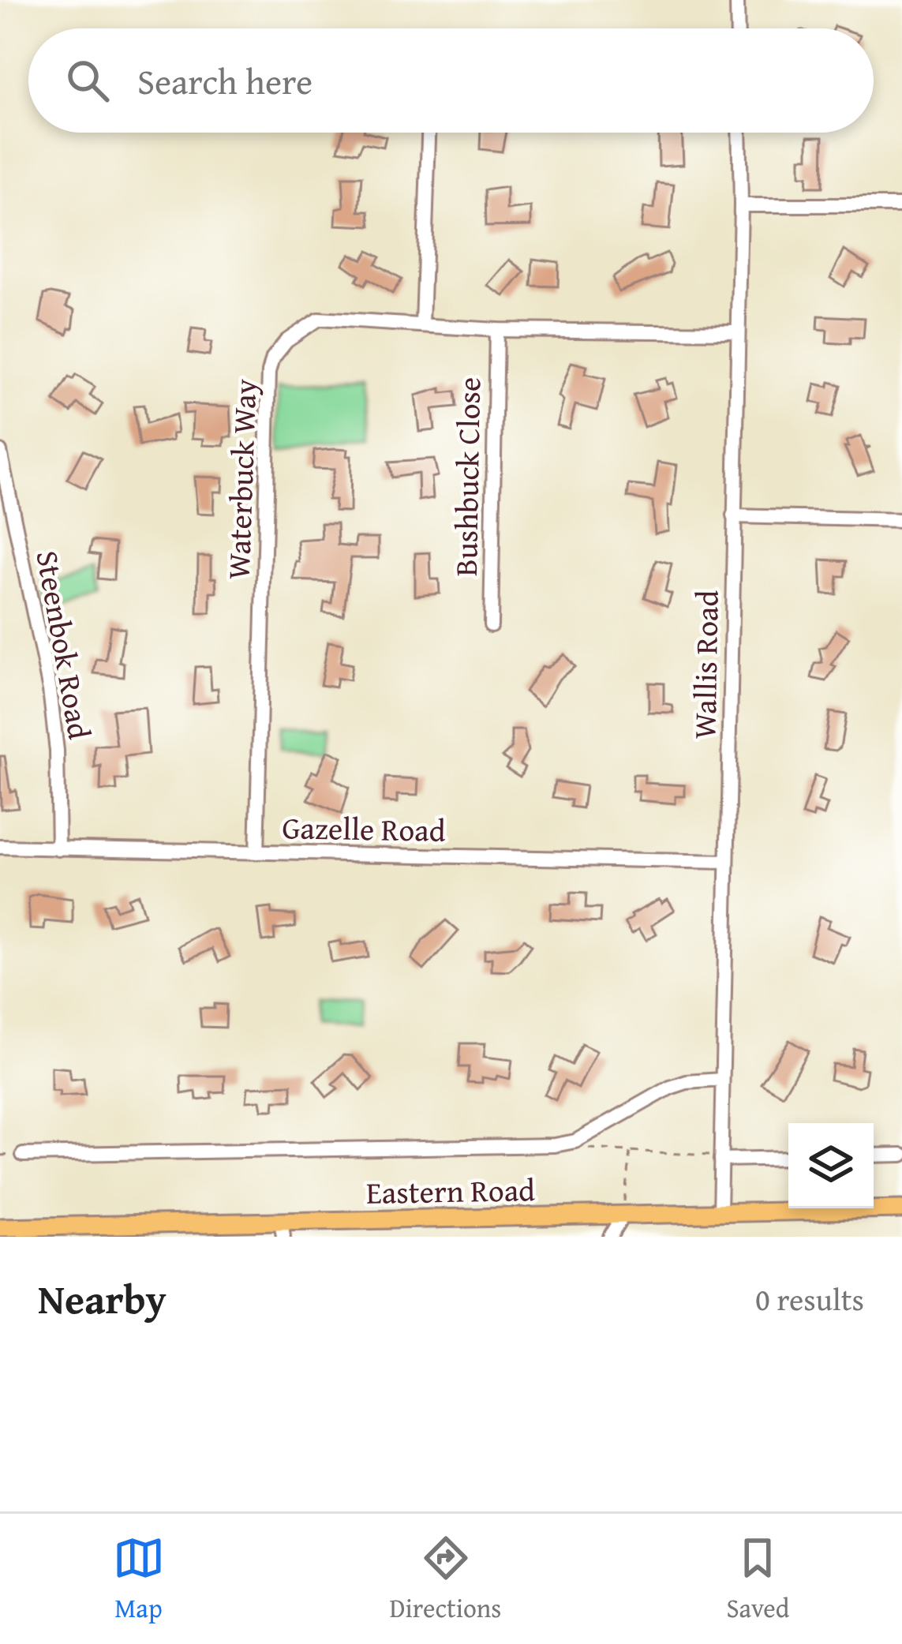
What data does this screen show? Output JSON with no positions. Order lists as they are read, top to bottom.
{
  "streets": {
    "main road": ["Eastern Road"],
    "street": [
      "Bushbuck Close",
      "Waterbuck Way",
      "Steenbok Road",
      "Wallis Road",
      "Gazelle Road"
    ]
  },
  "crossings": [
    ["Bushbuck Close", "Waterbuck Way"],
    ["Waterbuck Way", "Wallis Road"],
    ["Waterbuck Way", "Gazelle Road"],
    ["Steenbok Road", "Gazelle Road"],
    ["Wallis Road", "Gazelle Road"],
    ["Wallis Road", "Eastern Road"]
  ],
  "page": {
    "search": "Search here",
    "heading": ["Nearby", "0 results"],
    "nav": ["Map", "Directions", "Saved"]
  }
}
